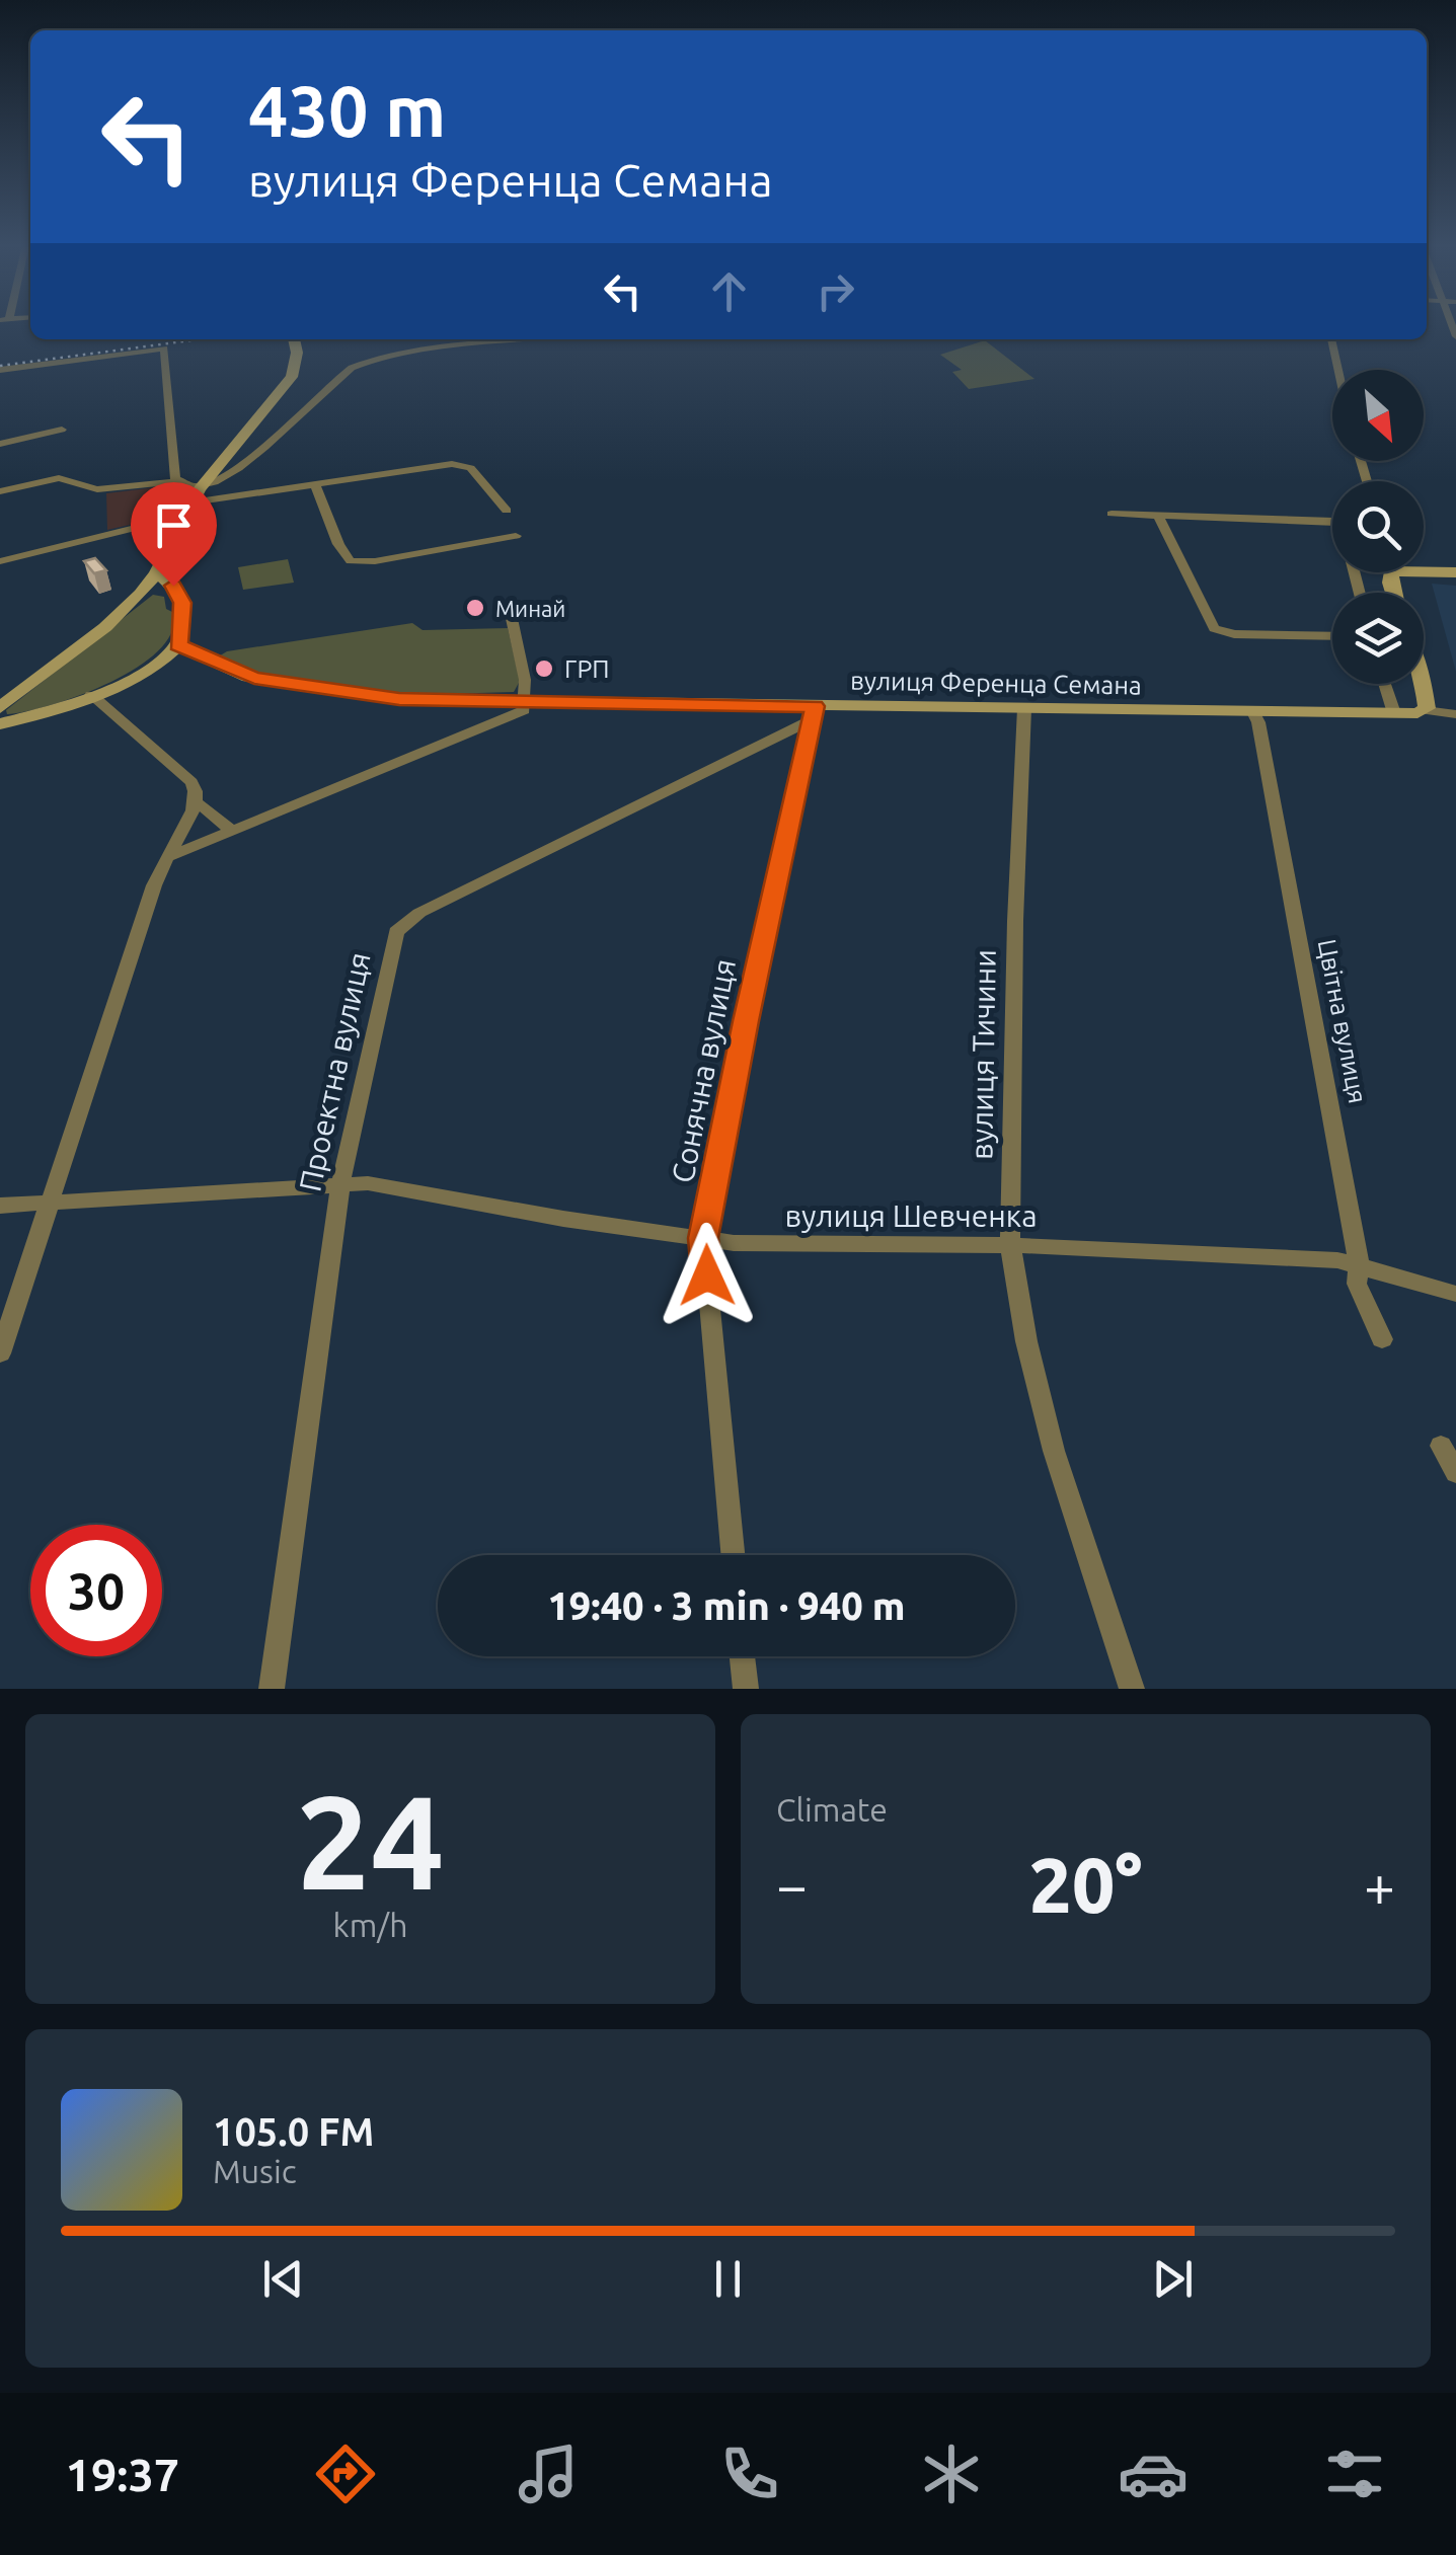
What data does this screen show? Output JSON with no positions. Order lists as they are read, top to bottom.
{
  "streets": {
    "street": [
      "вулиця Ференца Семана",
      "Цвітна вулиця",
      "вулиця Тичини",
      "Сонячна вулиця",
      "Проектна вулиця",
      "вулиця Шевченка"
    ]
  },
  "crossings": [
    ["вулиця Ференца Семана", "Цвітна вулиця"],
    ["вулиця Ференца Семана", "вулиця Тичини"],
    ["вулиця Ференца Семана", "Сонячна вулиця"],
    ["вулиця Ференца Семана", "Проектна вулиця"],
    ["Цвітна вулиця", "вулиця Шевченка"],
    ["вулиця Тичини", "вулиця Шевченка"],
    ["Сонячна вулиця", "Проектна вулиця"],
    ["Сонячна вулиця", "вулиця Шевченка"],
    ["Проектна вулиця", "вулиця Шевченка"]
  ],
  "places": ["Минай", "ГРП"],
  "north": "bottom right",
  "page": {
    "turn": ["430 m", "вулиця Ференца Семана"],
    "limit": "30",
    "trip": "19:40 · 3 min · 940 m",
    "tile": [
      ["24", "km/h"],
      "Climate"
    ],
    "heat": ["−", "20°", "+"],
    "song": ["105.0 FM", "Music"],
    "tabs": "19:37"
  }
}
